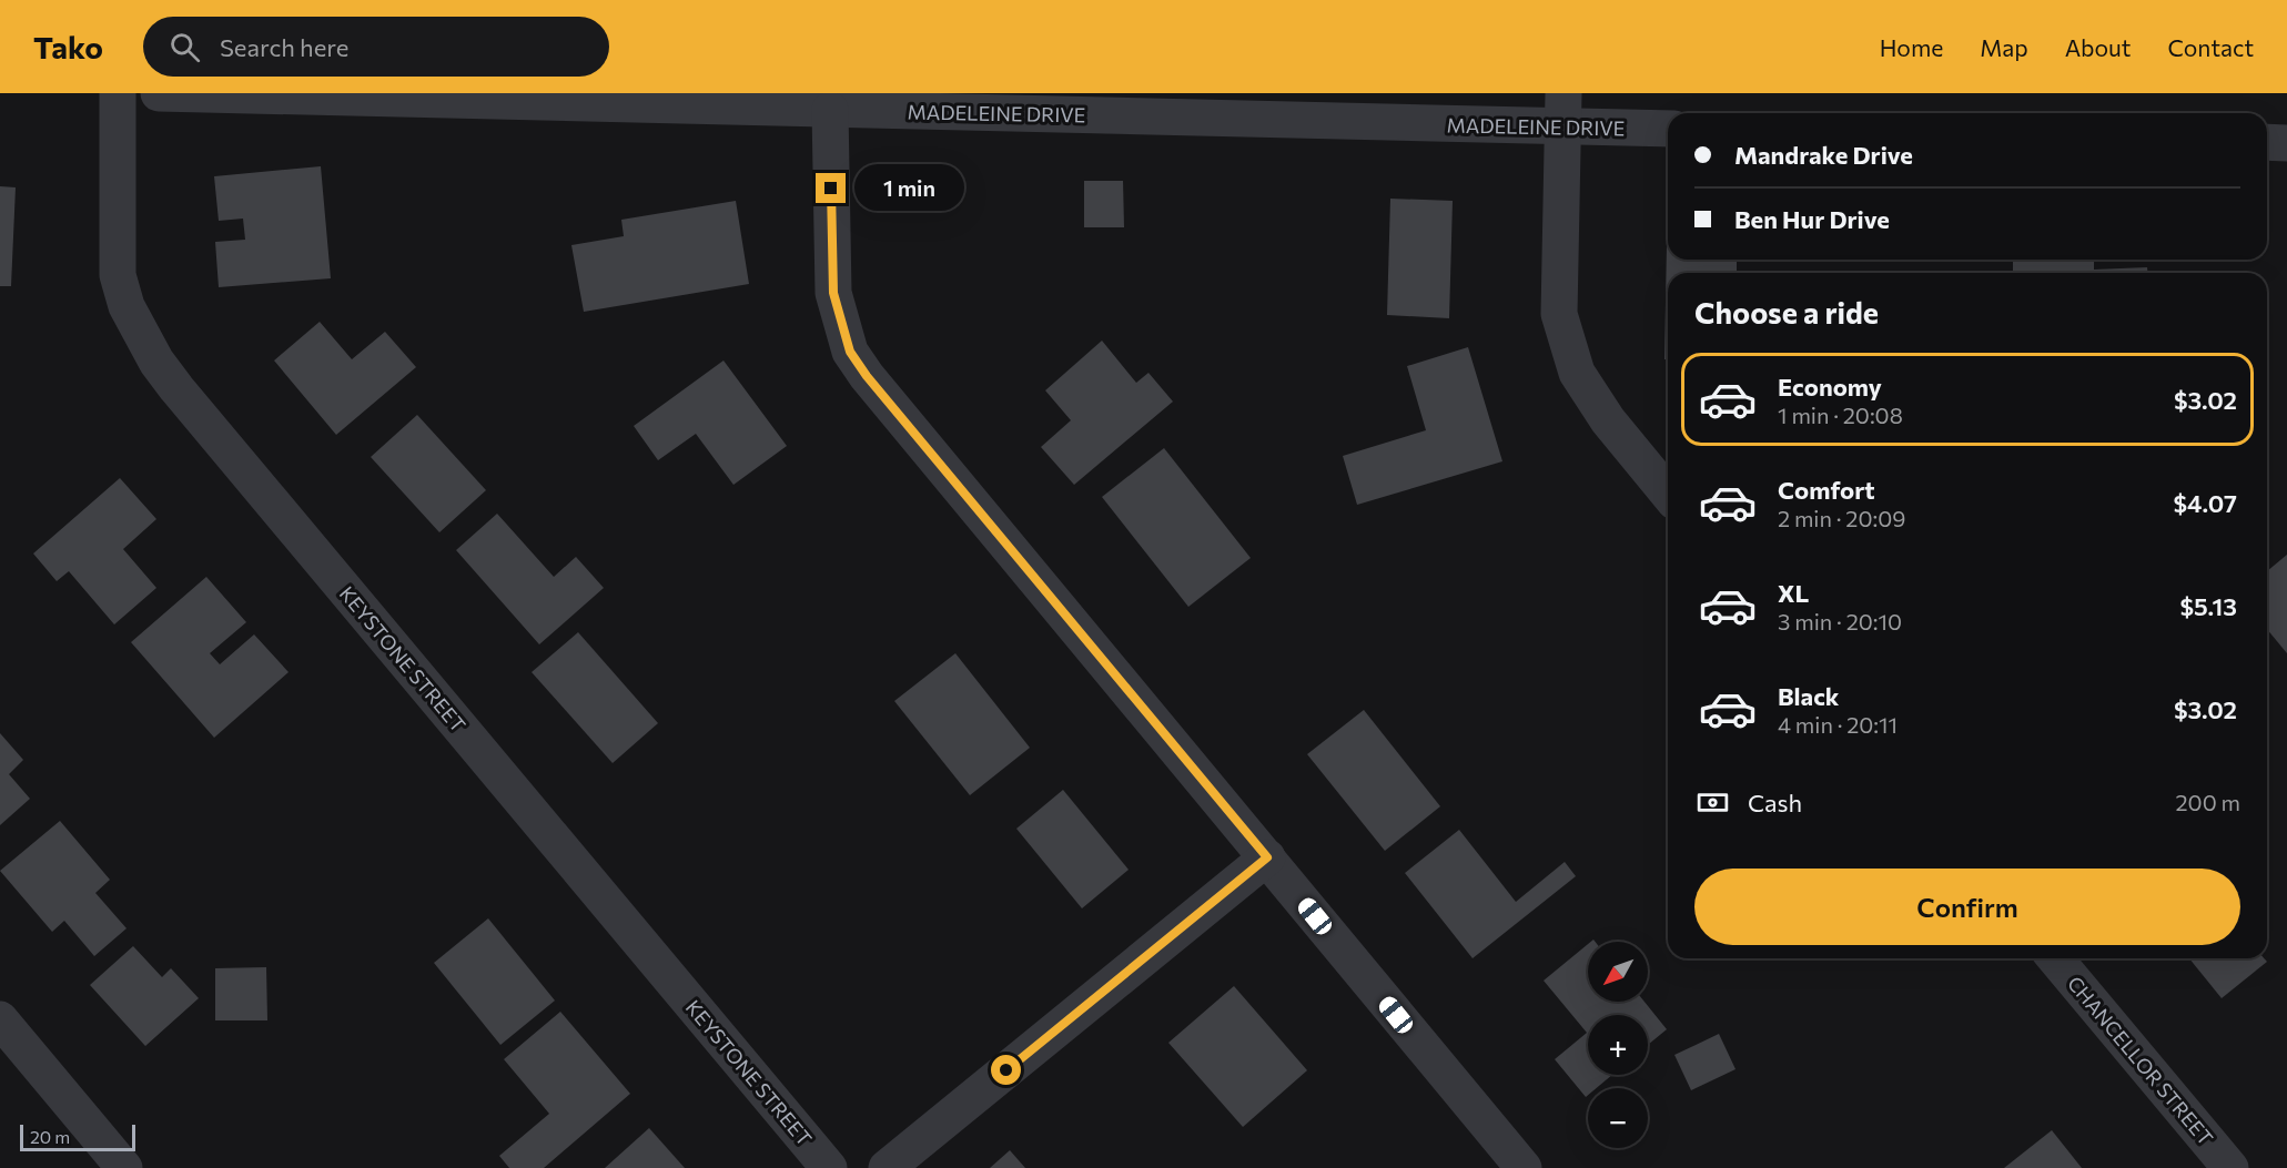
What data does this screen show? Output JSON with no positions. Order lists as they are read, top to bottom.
{
  "streets": {
    "street": ["MADELEINE DRIVE", "KEYSTONE STREET", "CHANCELLOR STREET"]
  },
  "scale_bar": "20 m",
  "north": "bottom left",
  "page": {
    "header": "Tako",
    "search": "Search here",
    "nav": [
      "Home",
      "Map",
      "About",
      "Contact"
    ],
    "banner": ["Mandrake Drive", "Ben Hur Drive"],
    "bubble": "1 min",
    "heading": "Choose a ride",
    "list": [
      {
        "name": "Economy",
        "note": "1 min · 20:08",
        "value": "$3.02"
      },
      {
        "name": "Comfort",
        "note": "2 min · 20:09",
        "value": "$4.07"
      },
      {
        "name": "XL",
        "note": "3 min · 20:10",
        "value": "$5.13"
      },
      {
        "name": "Black",
        "note": "4 min · 20:11",
        "value": "$3.02"
      }
    ],
    "pay": ["Cash", "200 m"],
    "buttons": "Confirm",
    "map_buttons": ["+", "−"],
    "scale": "20 m"
  }
}
